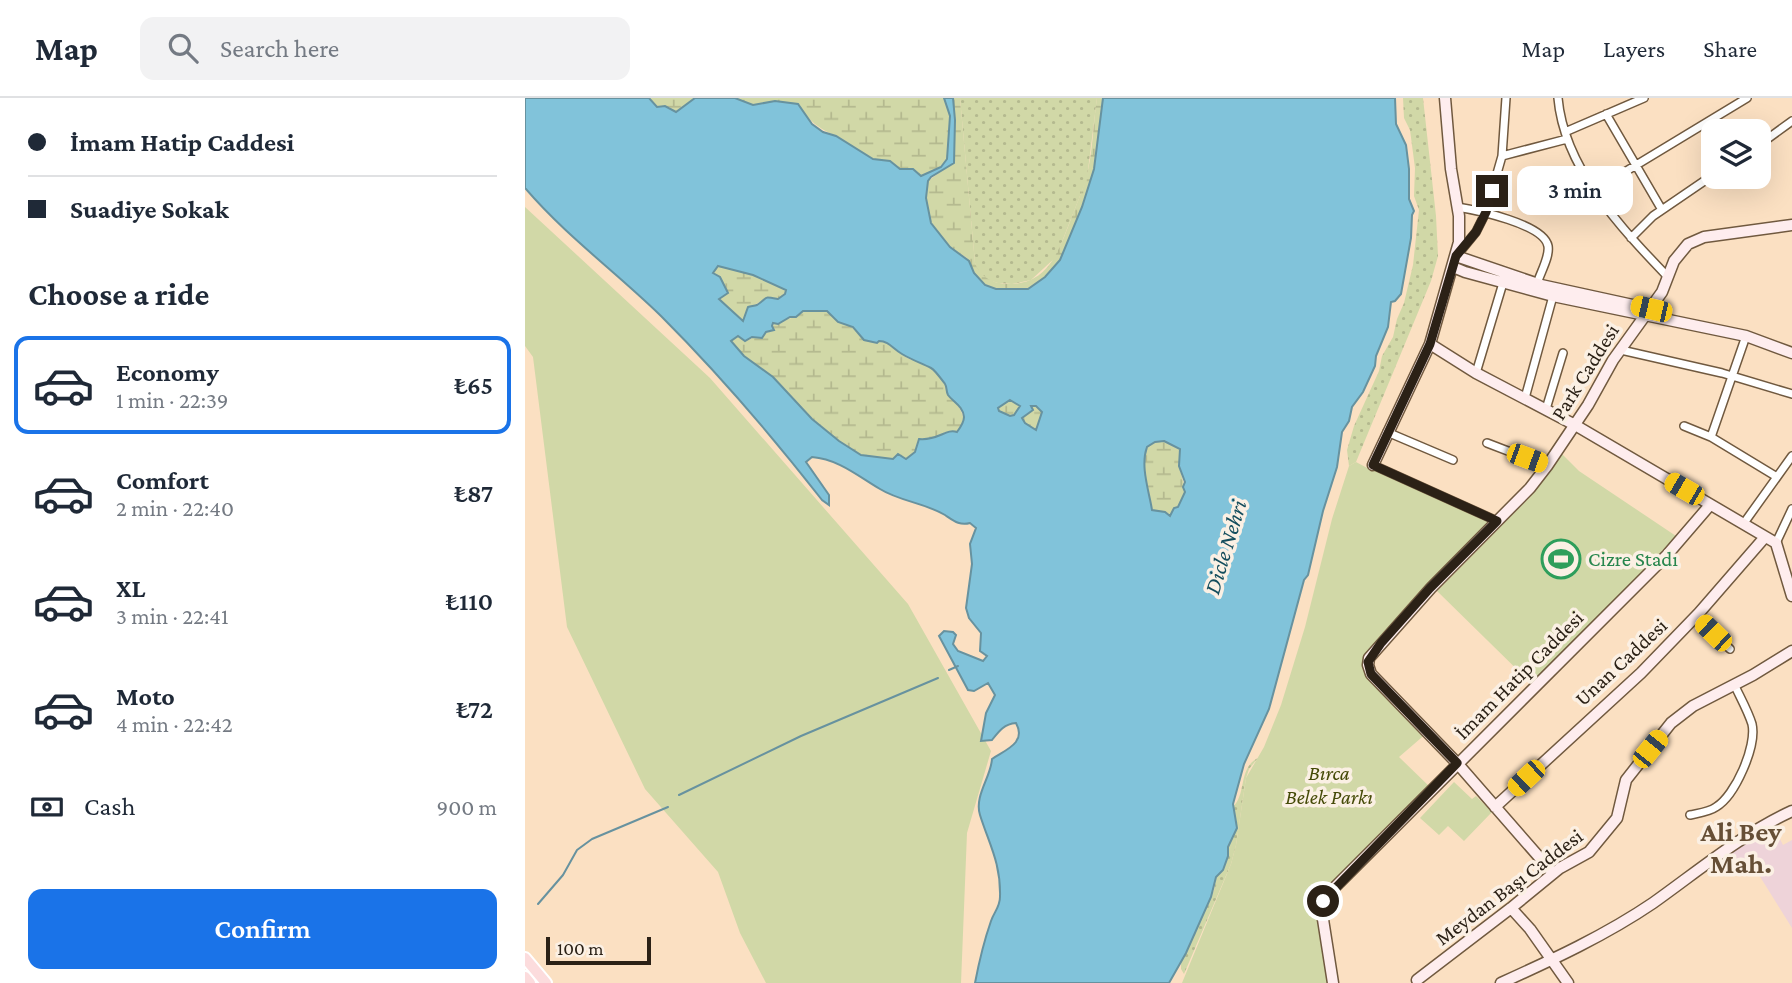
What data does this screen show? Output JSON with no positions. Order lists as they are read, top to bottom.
{
  "streets": {
    "street": [
      "Park Caddesi",
      "Unan Caddesi",
      "İmam Hatip Caddesi",
      "Meydan Başı Caddesi"
    ]
  },
  "crossings": [
    ["Park Caddesi", "Unan Caddesi"],
    ["Park Caddesi", "İmam Hatip Caddesi"],
    ["Park Caddesi", "Meydan Başı Caddesi"]
  ],
  "districts": ["Ali Bey Mah."],
  "water": ["Dicle Nehri"],
  "parks": ["Bırca Belek Parkı"],
  "places": {
    "sports": ["Cizre Stadı"]
  },
  "scale_bar": "100 m",
  "page": {
    "header": "Map",
    "search": "Search here",
    "nav": ["Map", "Layers", "Share"],
    "banner": ["İmam Hatip Caddesi", "Suadiye Sokak"],
    "bubble": "3 min",
    "heading": "Choose a ride",
    "list": [
      {
        "name": "Economy",
        "note": "1 min · 22:39",
        "value": "₺65"
      },
      {
        "name": "Comfort",
        "note": "2 min · 22:40",
        "value": "₺87"
      },
      {
        "name": "XL",
        "note": "3 min · 22:41",
        "value": "₺110"
      },
      {
        "name": "Moto",
        "note": "4 min · 22:42",
        "value": "₺72"
      }
    ],
    "pay": ["Cash", "900 m"],
    "buttons": "Confirm",
    "scale": "100 m"
  }
}
